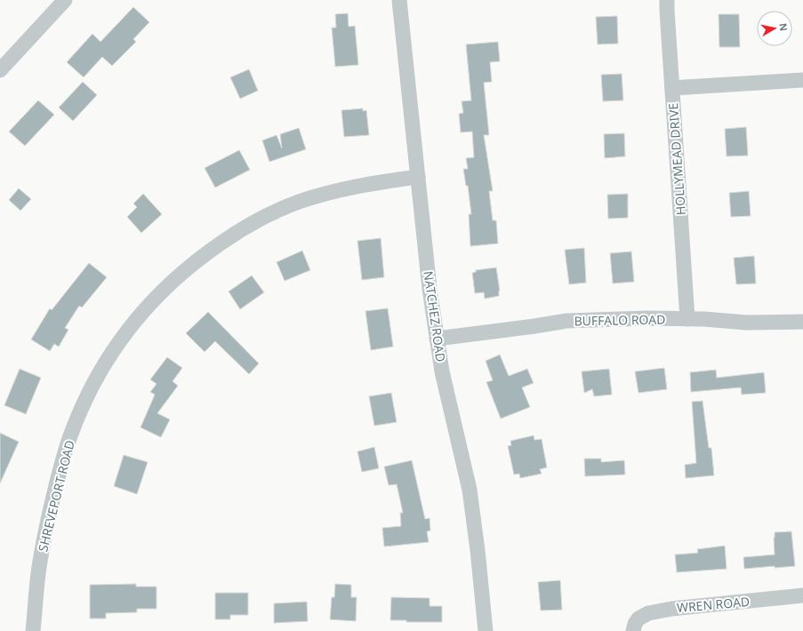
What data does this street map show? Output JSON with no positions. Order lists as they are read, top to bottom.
{
  "streets": {
    "street": [
      "HOLLYMEAD DRIVE",
      "NATCHEZ ROAD",
      "BUFFALO ROAD",
      "SHREVEPORT ROAD",
      "WREN ROAD"
    ]
  },
  "crossings": [
    ["HOLLYMEAD DRIVE", "BUFFALO ROAD"],
    ["NATCHEZ ROAD", "BUFFALO ROAD"],
    ["NATCHEZ ROAD", "SHREVEPORT ROAD"]
  ],
  "north": "right"
}
